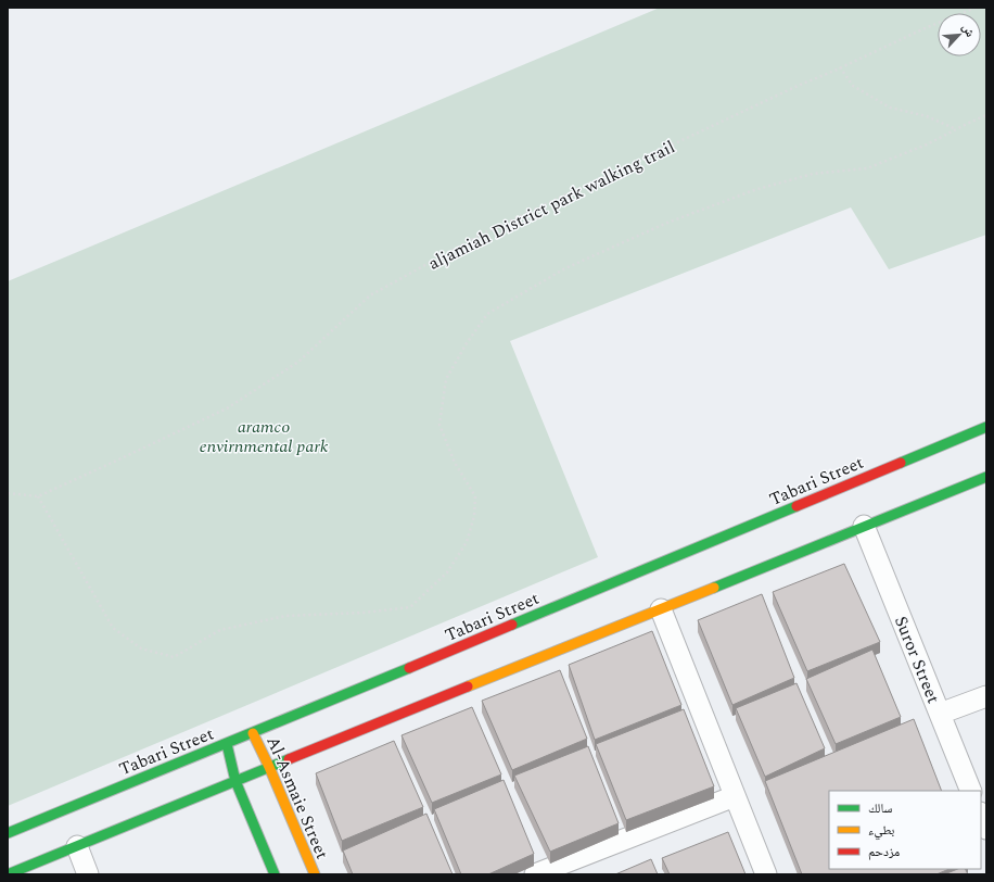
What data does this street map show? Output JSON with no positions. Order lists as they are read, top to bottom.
{
  "streets": {
    "main road": ["Tabari Street", "Al-Asmaie Street"],
    "street": ["Suror Street"],
    "path": ["aljamiah District park walking trail"]
  },
  "crossings": [
    ["Tabari Street", "Al-Asmaie Street"]
  ],
  "parks": ["aramco envirnmental park"],
  "legend": ["سالك", "بطيء", "مزدحم"],
  "north": "top right"
}
